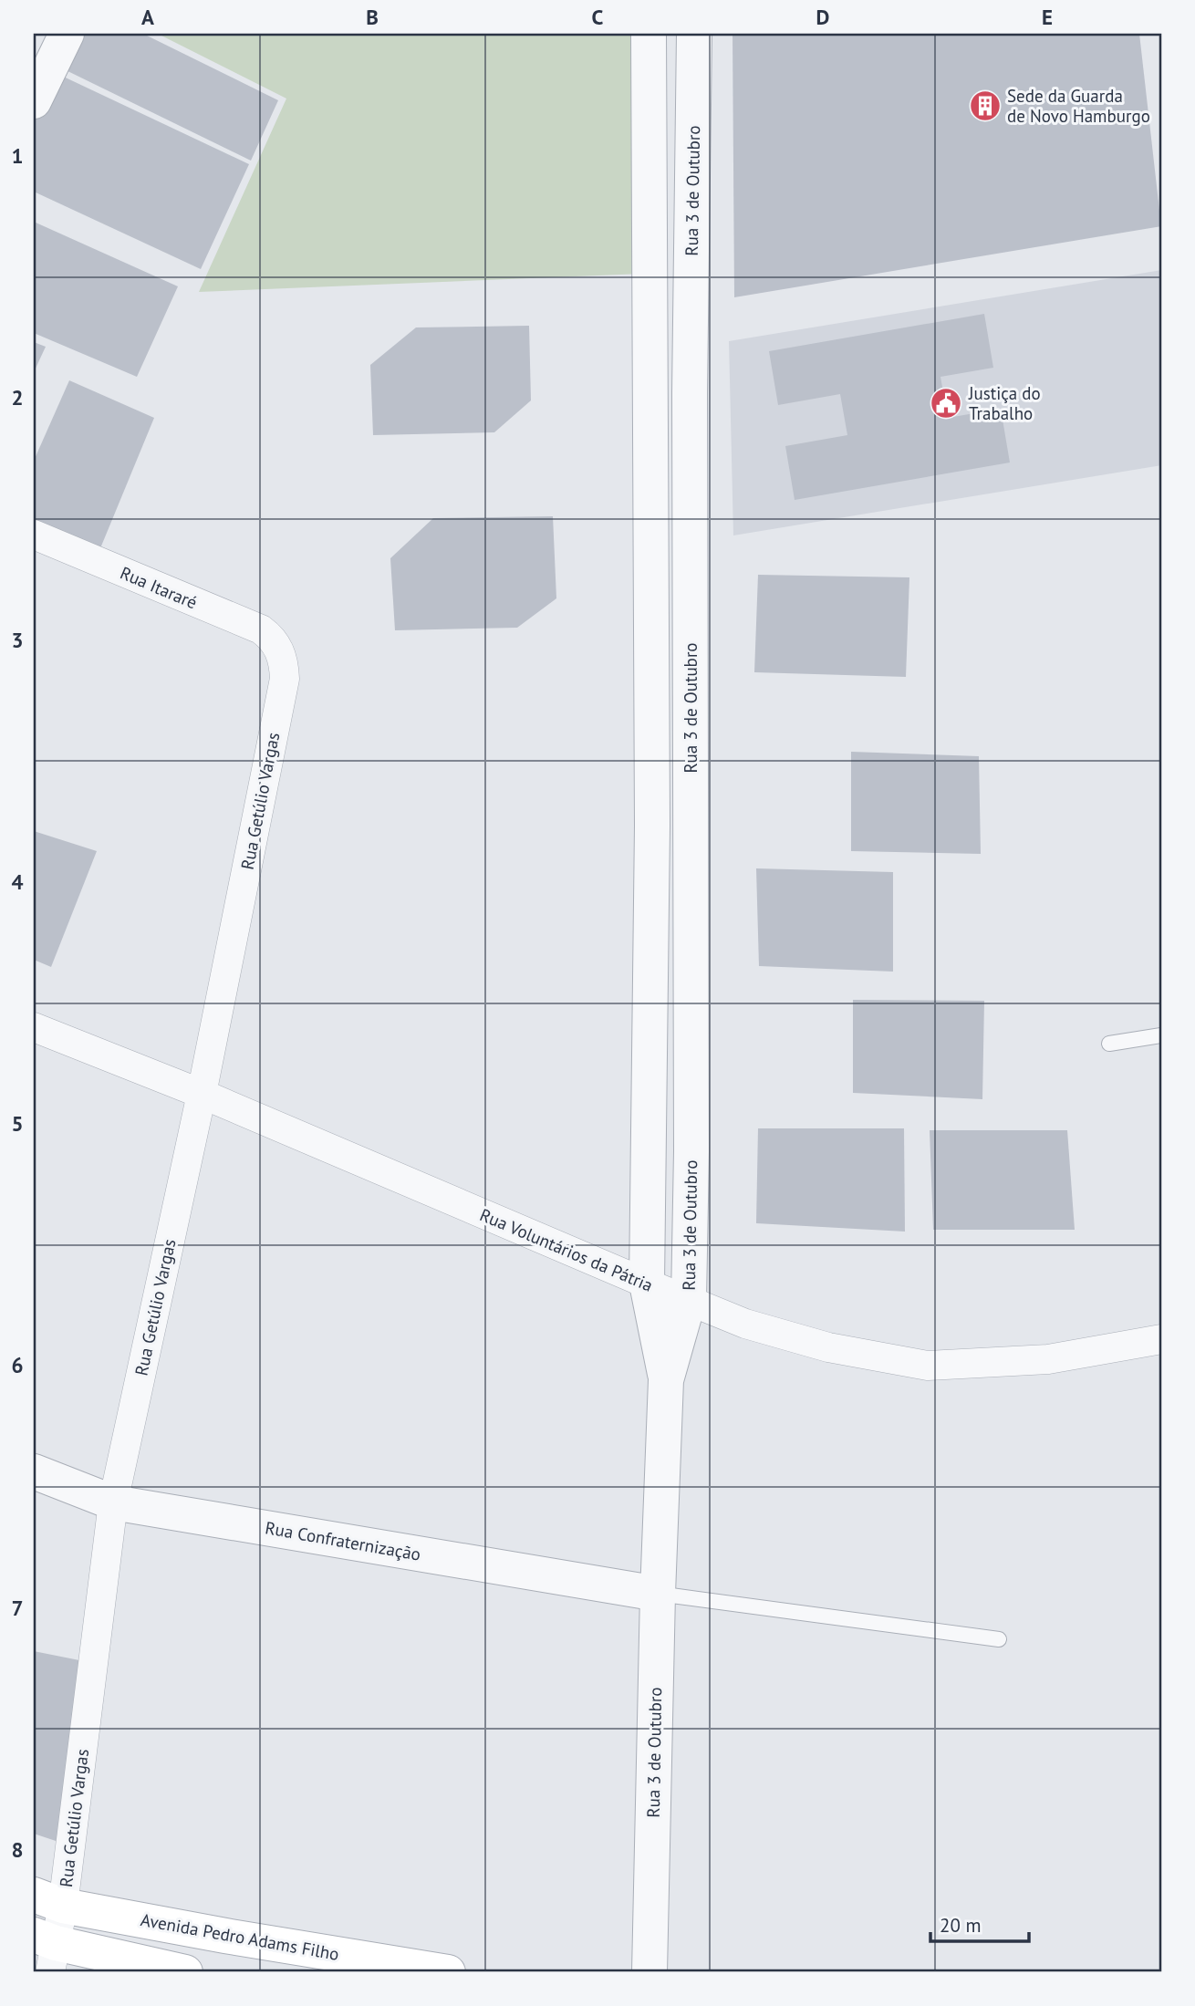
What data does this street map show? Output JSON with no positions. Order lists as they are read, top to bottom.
{
  "streets": {
    "main road": ["Avenida Pedro Adams Filho"],
    "street": [
      "Rua 3 de Outubro",
      "Rua Itararé",
      "Rua Getúlio Vargas",
      "Rua Voluntários da Pátria",
      "Rua Confraternização"
    ]
  },
  "crossings": [
    ["Rua 3 de Outubro", "Rua Voluntários da Pátria"],
    ["Rua 3 de Outubro", "Rua Confraternização"],
    ["Rua Itararé", "Rua Getúlio Vargas"],
    ["Rua Getúlio Vargas", "Rua Voluntários da Pátria"],
    ["Rua Getúlio Vargas", "Rua Confraternização"],
    ["Rua Getúlio Vargas", "Avenida Pedro Adams Filho"]
  ],
  "places": {
    "building": ["Sede da Guarda de Novo Hamburgo"],
    "public building": ["Justiça do Trabalho"]
  },
  "scale_bar": "20 m",
  "grid": {
    "columns": [
      "A",
      "B",
      "C",
      "D",
      "E"
    ],
    "rows": [
      "1",
      "2",
      "3",
      "4",
      "5",
      "6",
      "7",
      "8"
    ]
  }
}
